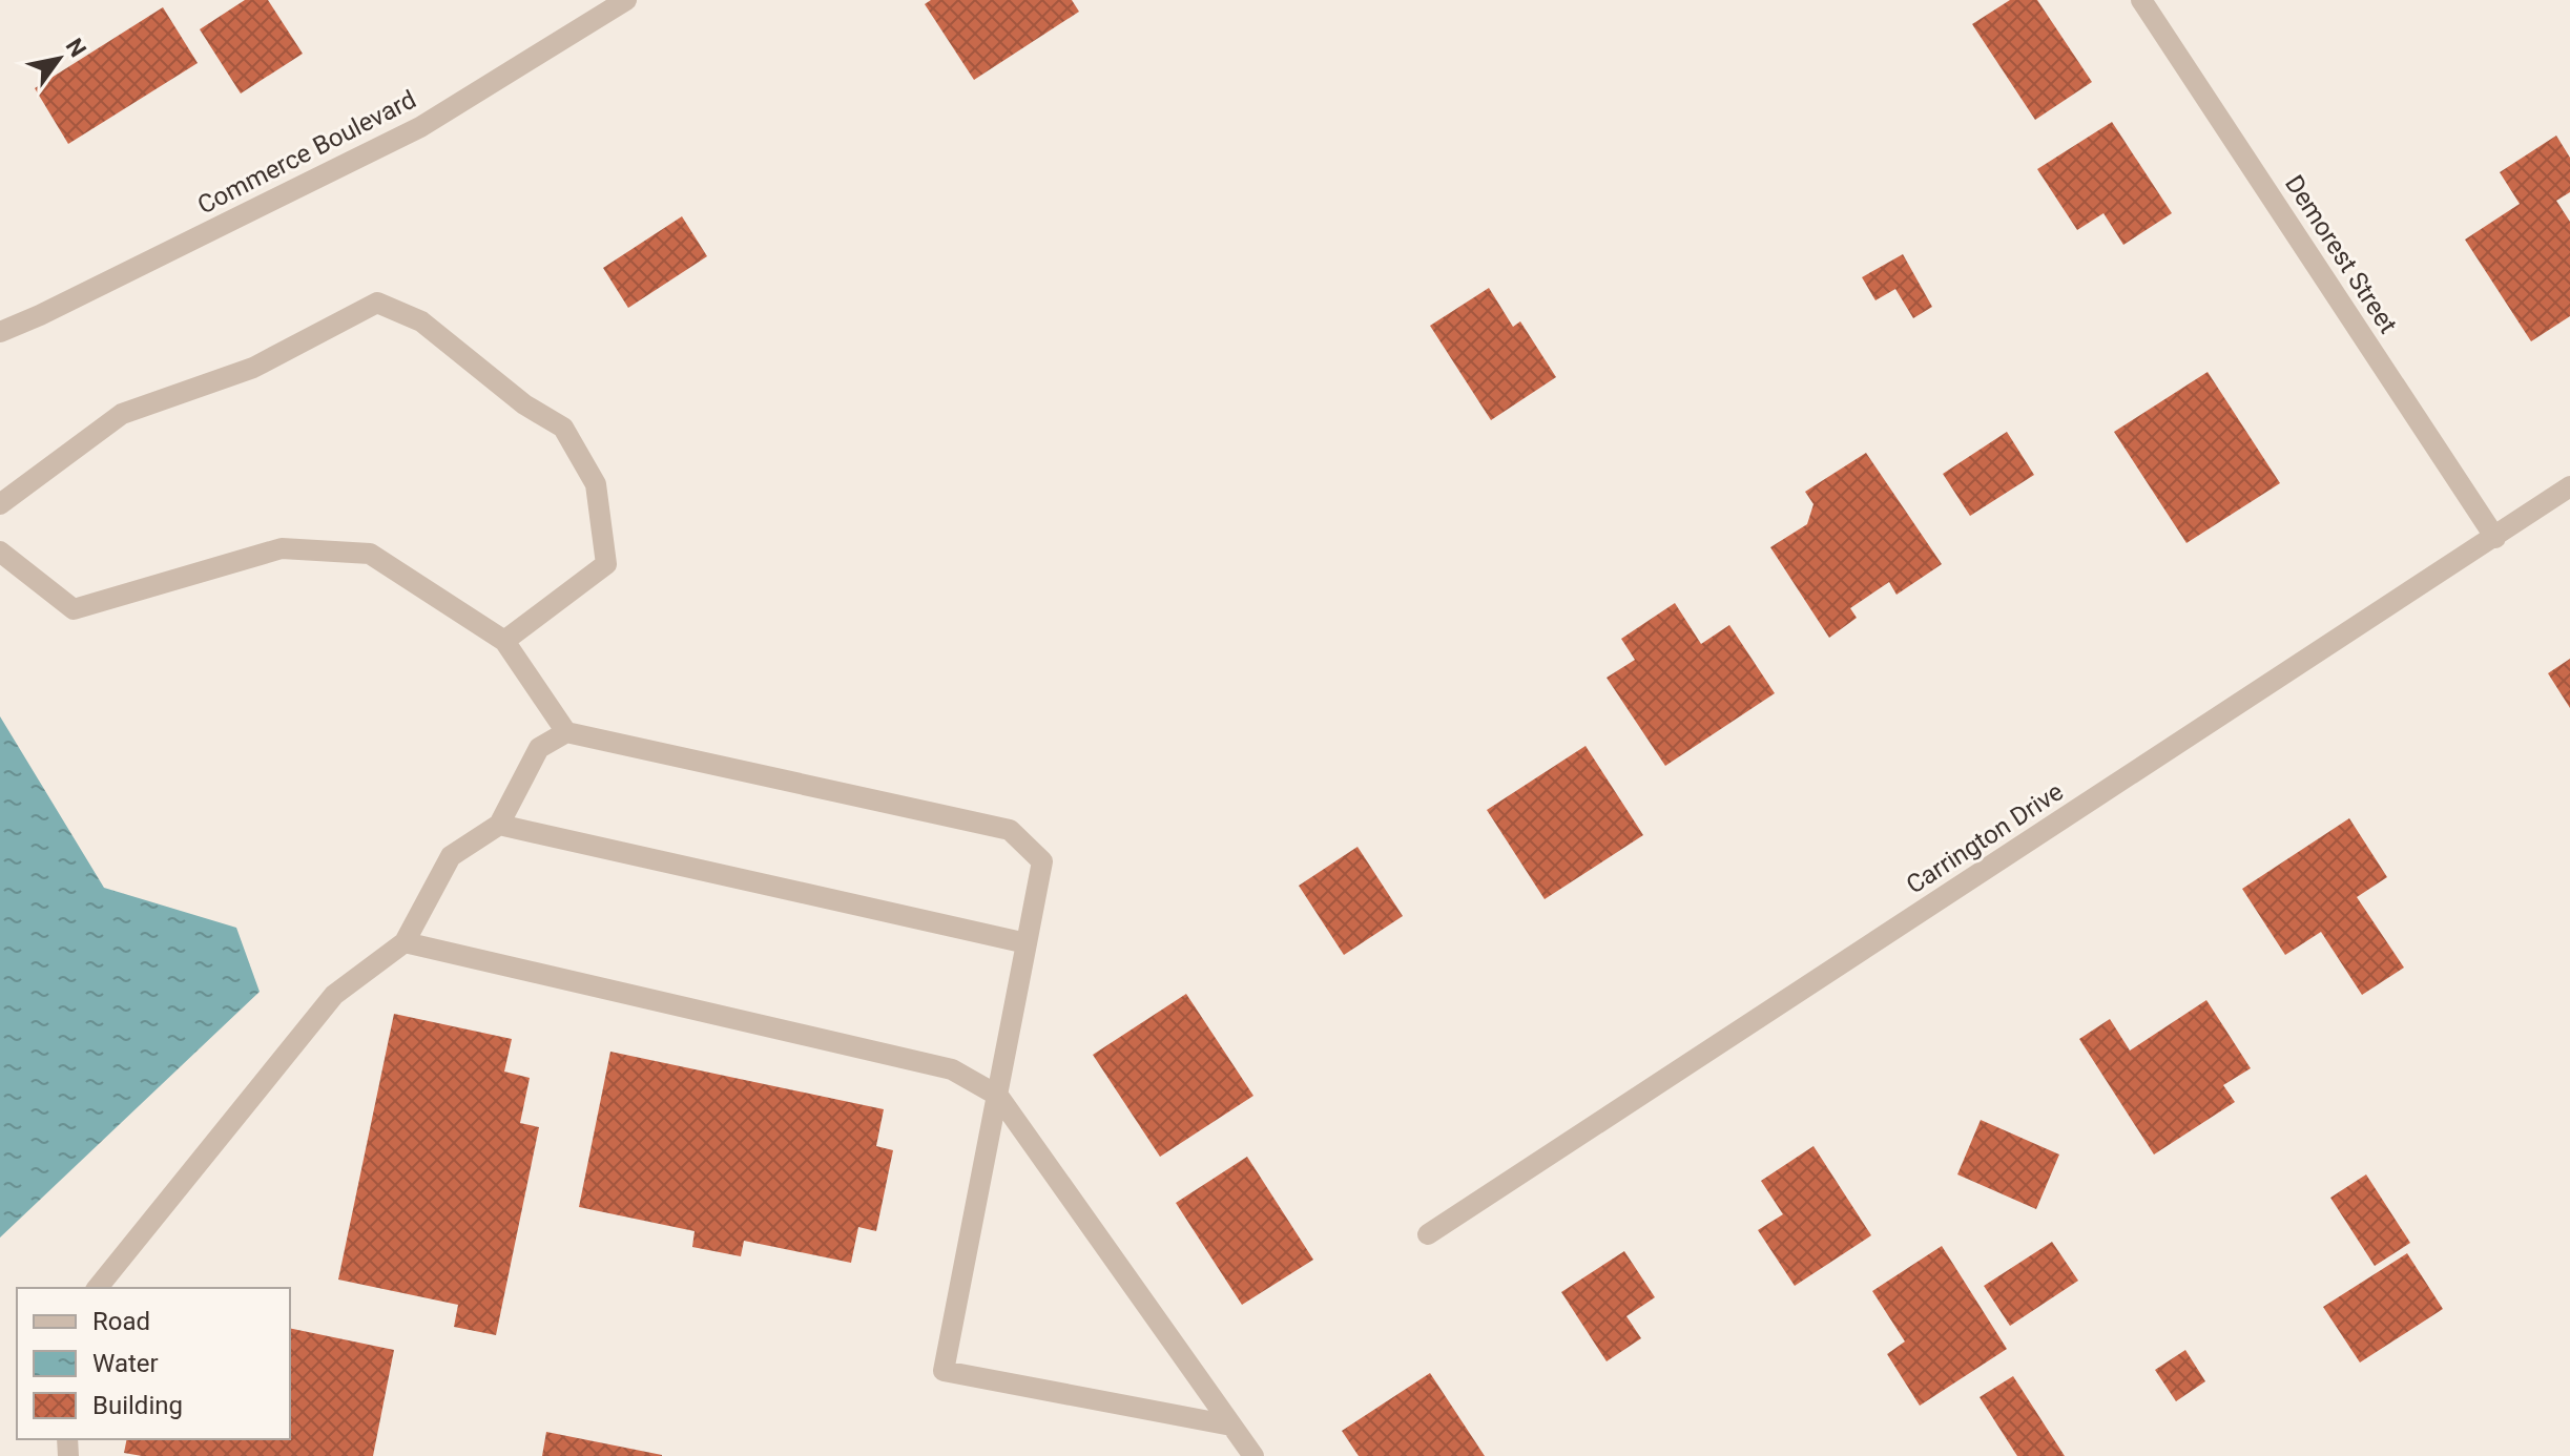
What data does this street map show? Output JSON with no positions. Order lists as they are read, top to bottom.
{
  "streets": {
    "street": ["Commerce Boulevard", "Demorest Street", "Carrington Drive"]
  },
  "crossings": [
    ["Demorest Street", "Carrington Drive"]
  ],
  "legend": ["Road", "Water", "Building"],
  "north": "top right"
}
